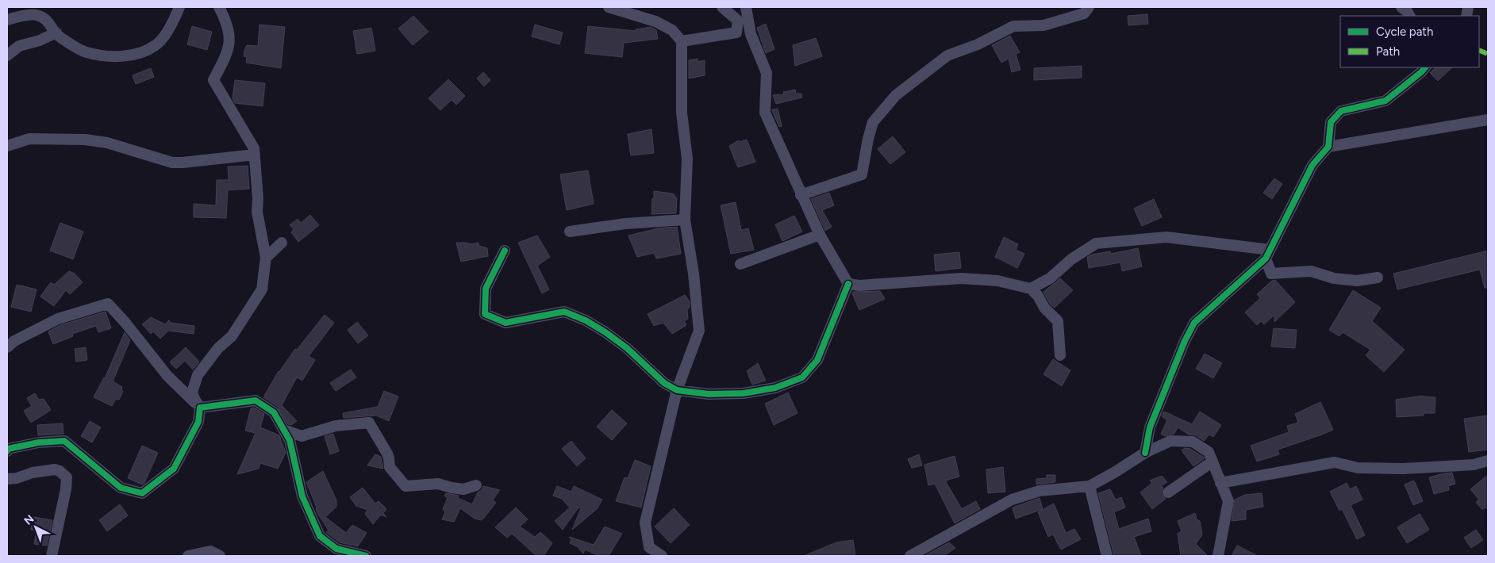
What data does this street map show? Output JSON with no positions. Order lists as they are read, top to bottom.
{
  "legend": ["Cycle path", "Path"],
  "north": "top left"
}
